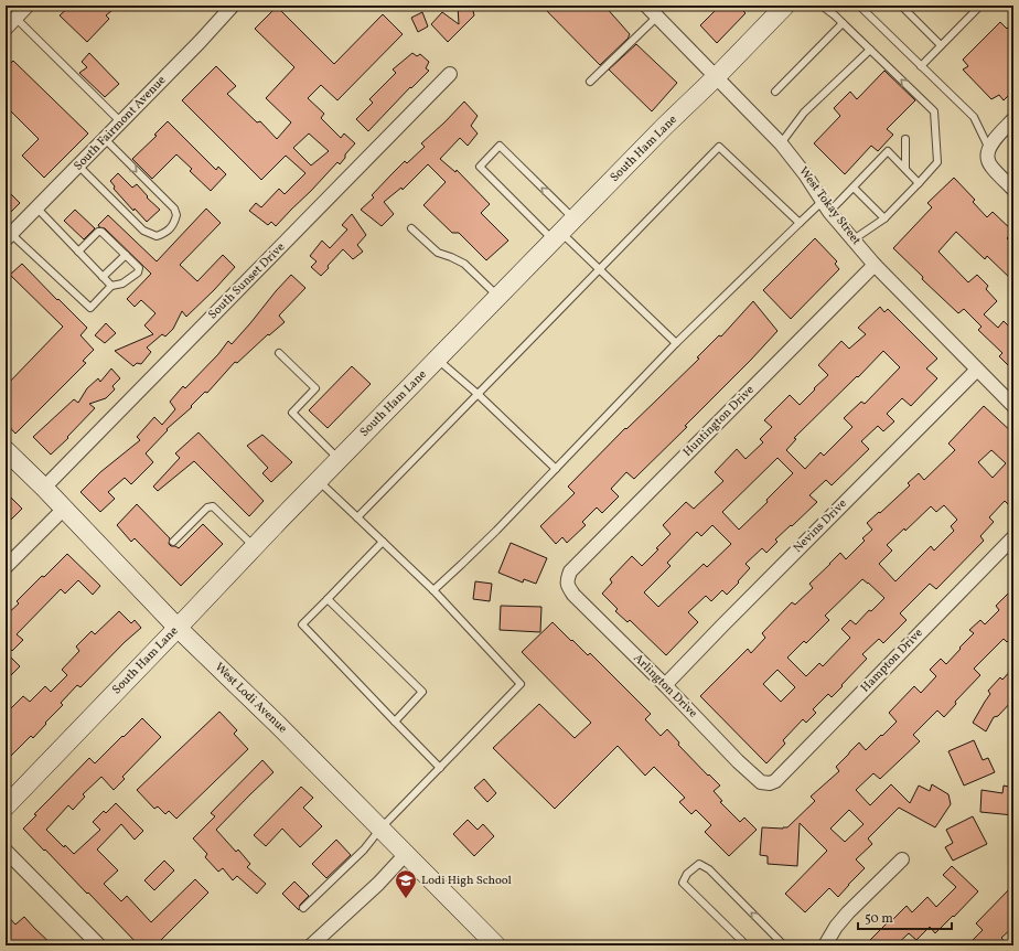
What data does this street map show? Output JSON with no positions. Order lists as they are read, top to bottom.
{
  "streets": {
    "main road": ["South Ham Lane", "West Lodi Avenue"],
    "street": [
      "South Fairmont Avenue",
      "West Tokay Street",
      "South Sunset Drive",
      "Huntington Drive",
      "Nevins Drive",
      "Hampton Drive",
      "Arlington Drive"
    ]
  },
  "crossings": [
    ["South Ham Lane", "West Tokay Street"],
    ["South Ham Lane", "West Lodi Avenue"],
    ["West Tokay Street", "Huntington Drive"],
    ["West Tokay Street", "Nevins Drive"],
    ["South Sunset Drive", "West Lodi Avenue"],
    ["Huntington Drive", "Arlington Drive"],
    ["Nevins Drive", "Arlington Drive"],
    ["Hampton Drive", "Arlington Drive"]
  ],
  "places": {
    "school or university": ["Lodi High School"]
  },
  "scale_bar": "50 m"
}
